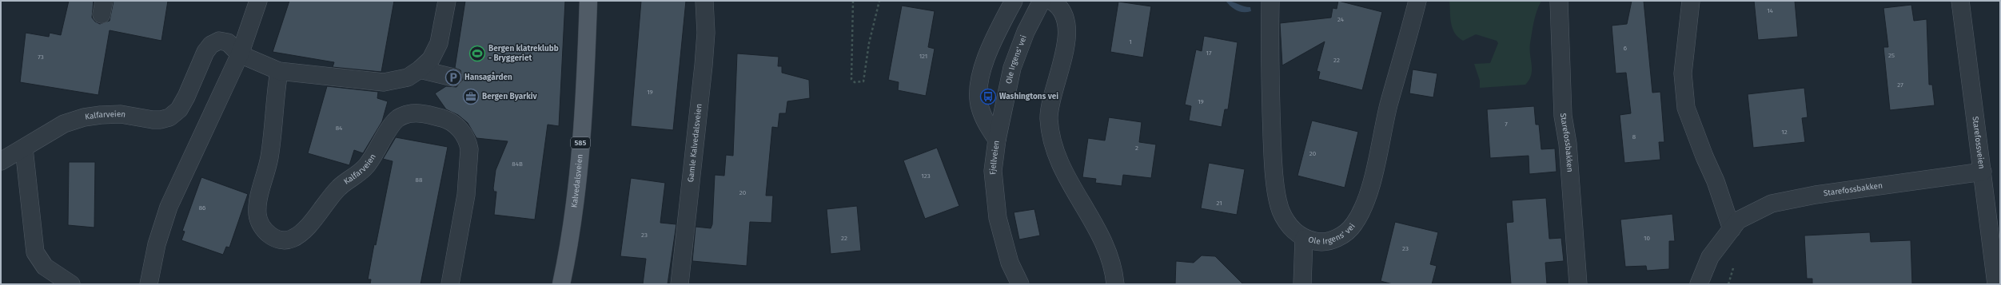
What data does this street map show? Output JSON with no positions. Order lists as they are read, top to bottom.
{
  "streets": {
    "main road": ["585", "Kalvedalsveien"],
    "street": [
      "Ole Irgens' vei",
      "Kalfarveien",
      "Starefossveien",
      "Gamle Kalvedalsveien",
      "Starefossbakken",
      "Fjellveien"
    ]
  },
  "crossings": [
    ["Ole Irgens' vei", "Fjellveien"],
    ["Starefossveien", "Starefossbakken"]
  ],
  "places": {
    "sports": ["Bergen klatreklubb - Bryggeriet"],
    "parking": ["Hansagården"],
    "office": ["Bergen Byarkiv"],
    "bus stop": ["Washingtons vei"]
  },
  "house_numbers": [
    "14",
    "24",
    "1",
    "6",
    "17",
    "25",
    "121",
    "73",
    "22",
    "27",
    "19",
    "19",
    "7",
    "84",
    "12",
    "8",
    "2",
    "20",
    "84B",
    "123",
    "88",
    "20",
    "21",
    "86",
    "23",
    "22",
    "10",
    "23"
  ]
}
